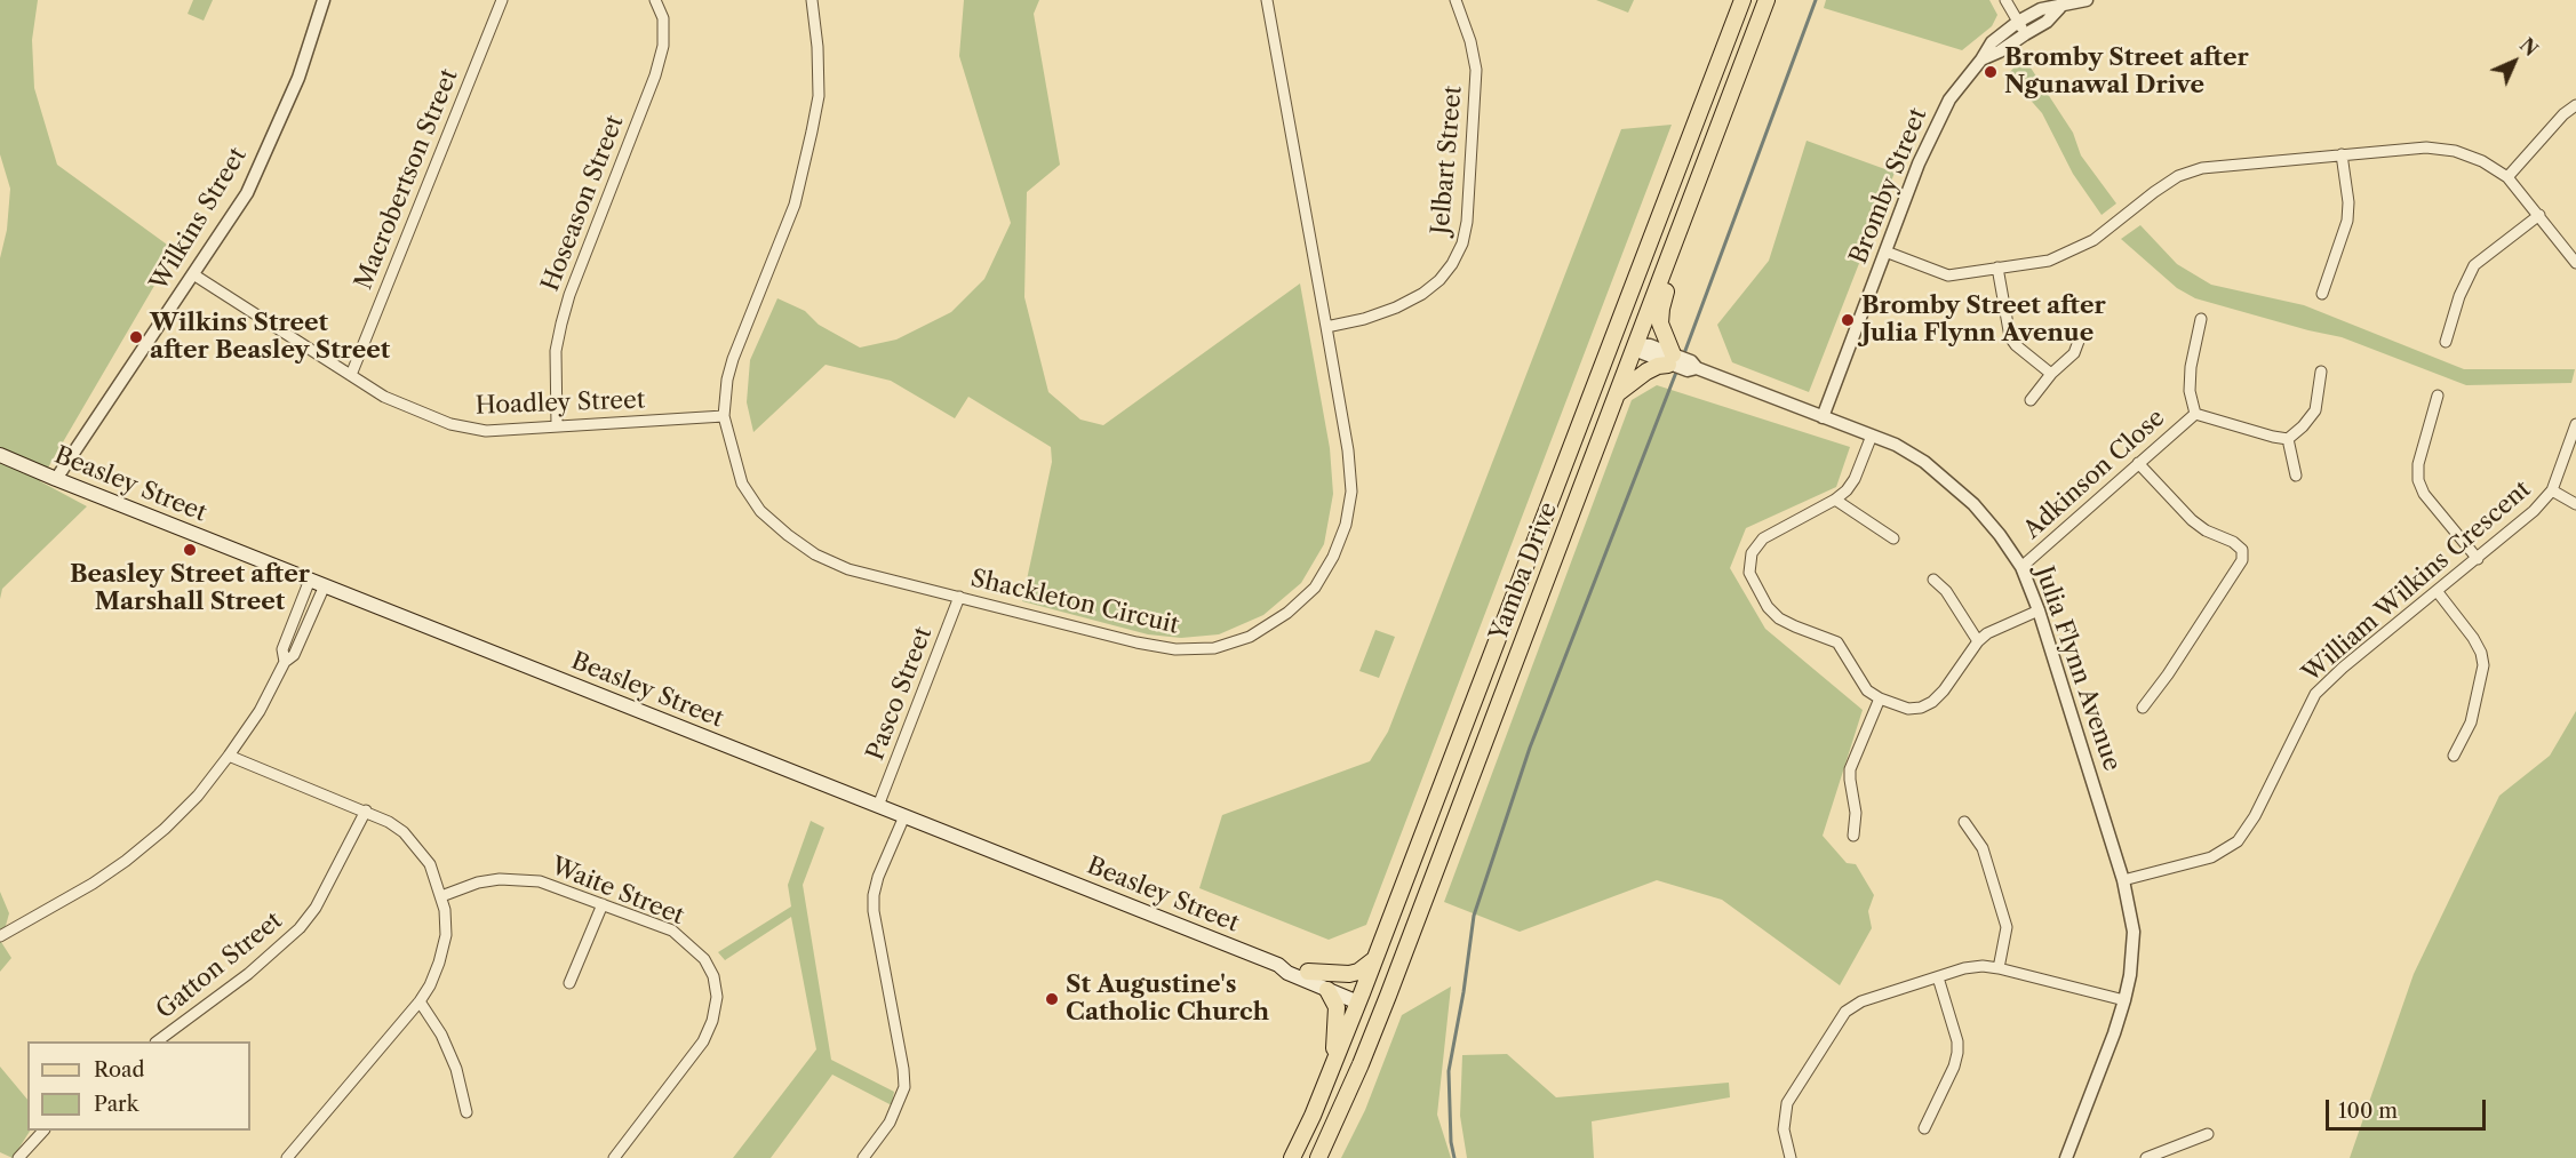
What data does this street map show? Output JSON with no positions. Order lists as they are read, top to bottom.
{
  "streets": {
    "main road": ["Beasley Street", "Yamba Drive"],
    "street": [
      "Jelbart Street",
      "Macrobertson Street",
      "Bromby Street",
      "Hoseason Street",
      "Wilkins Street",
      "Hoadley Street",
      "Adkinson Close",
      "William Wilkins Crescent",
      "Shackleton Circuit",
      "Julia Flynn Avenue",
      "Pasco Street",
      "Waite Street",
      "Gatton Street"
    ]
  },
  "crossings": [
    ["Jelbart Street", "Shackleton Circuit"],
    ["Macrobertson Street", "Hoadley Street"],
    ["Bromby Street", "Julia Flynn Avenue"],
    ["Hoseason Street", "Hoadley Street"],
    ["Wilkins Street", "Hoadley Street"],
    ["Wilkins Street", "Beasley Street"],
    ["Hoadley Street", "Shackleton Circuit"],
    ["Adkinson Close", "Julia Flynn Avenue"],
    ["Beasley Street", "Yamba Drive"],
    ["Beasley Street", "Pasco Street"],
    ["Yamba Drive", "Julia Flynn Avenue"],
    ["William Wilkins Crescent", "Julia Flynn Avenue"],
    ["Shackleton Circuit", "Pasco Street"]
  ],
  "places": [
    "Bromby Street after Ngunawal Drive",
    "Bromby Street after Julia Flynn Avenue",
    "Wilkins Street after Beasley Street",
    "Beasley Street after Marshall Street",
    "St Augustine's Catholic Church"
  ],
  "legend": ["Road", "Park"],
  "scale_bar": "100 m",
  "north": "top right"
}
